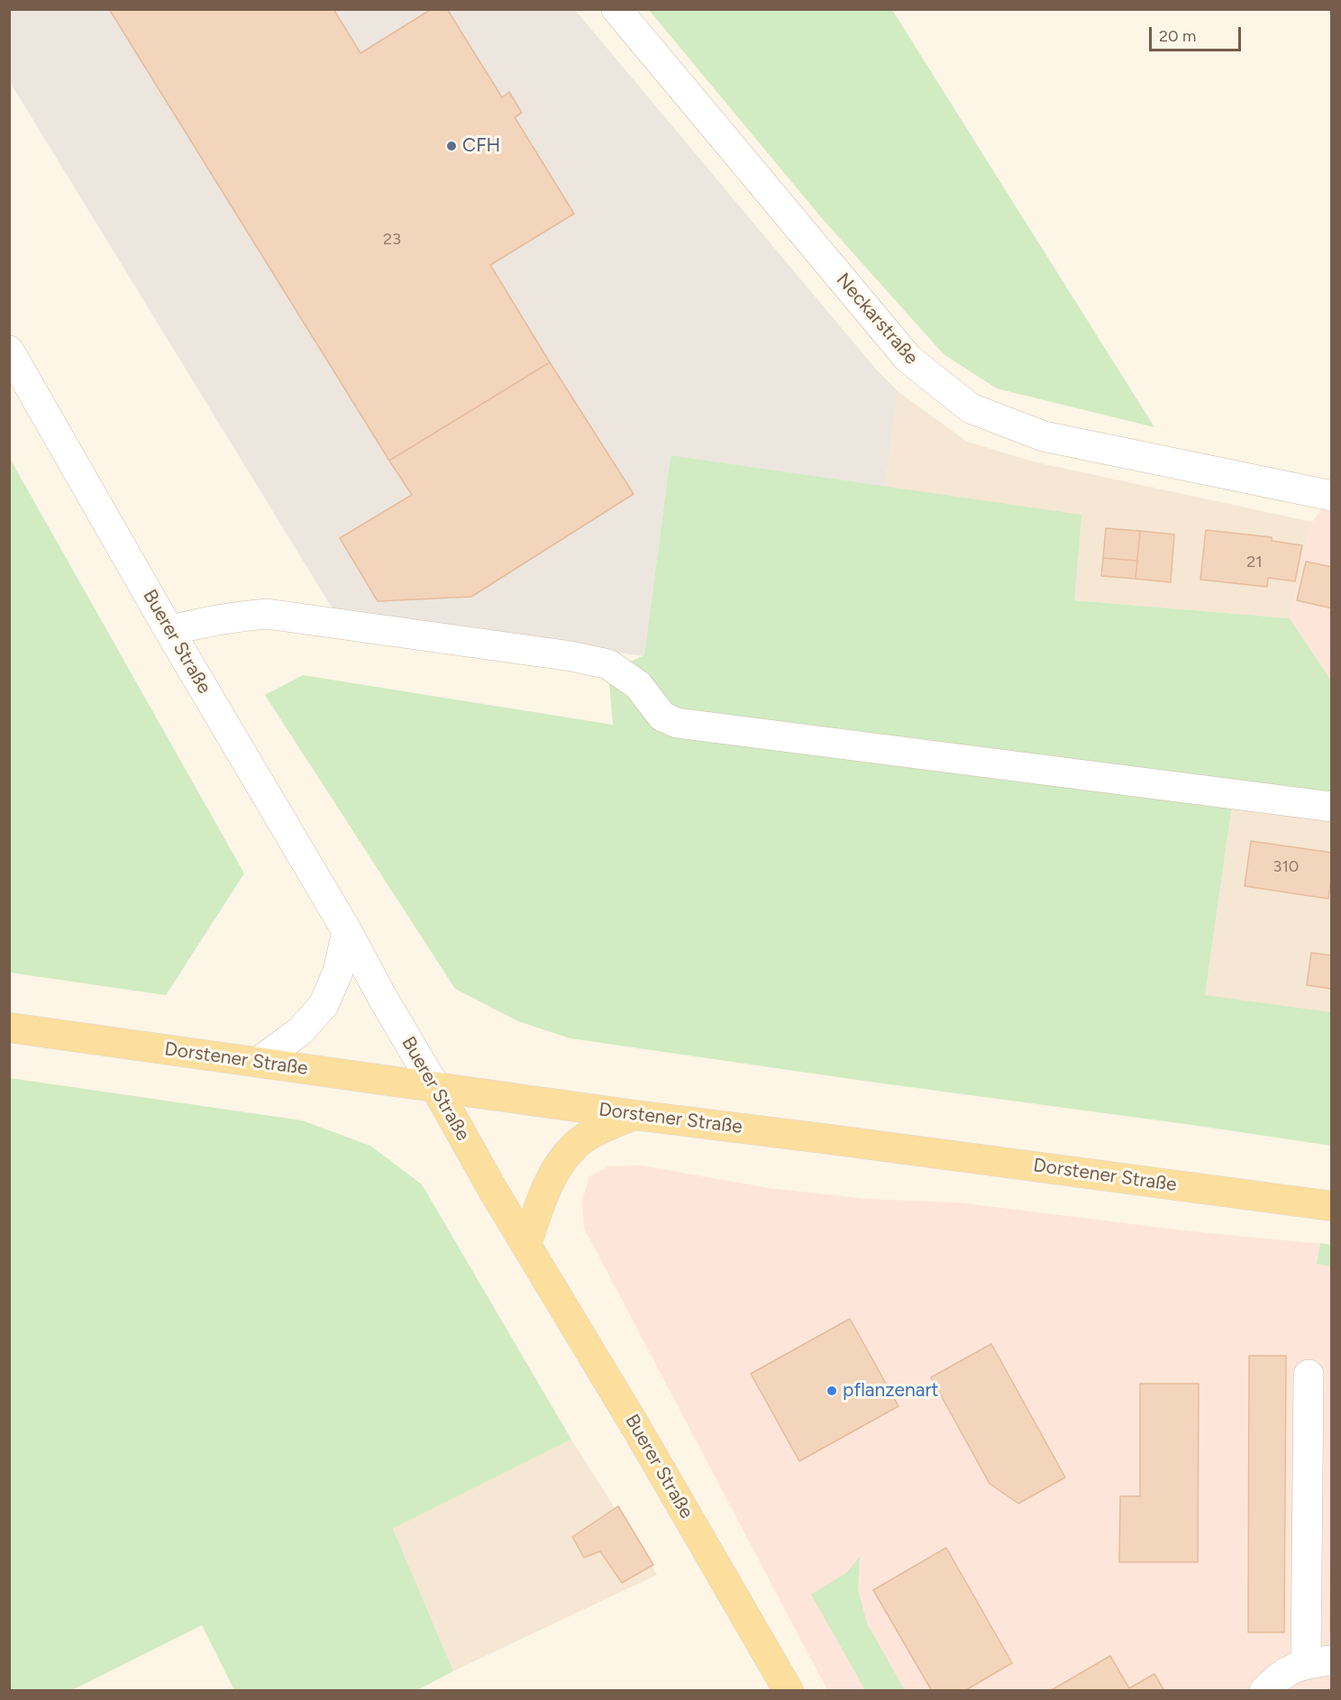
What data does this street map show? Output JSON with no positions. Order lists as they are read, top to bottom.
{
  "streets": {
    "main road": ["Buerer Straße", "Dorstener Straße"],
    "street": ["Neckarstraße"]
  },
  "crossings": [
    ["Buerer Straße", "Dorstener Straße"]
  ],
  "places": ["CFH", "pflanzenart"],
  "house_numbers": ["23", "21", "310"],
  "scale_bar": "20 m"
}
